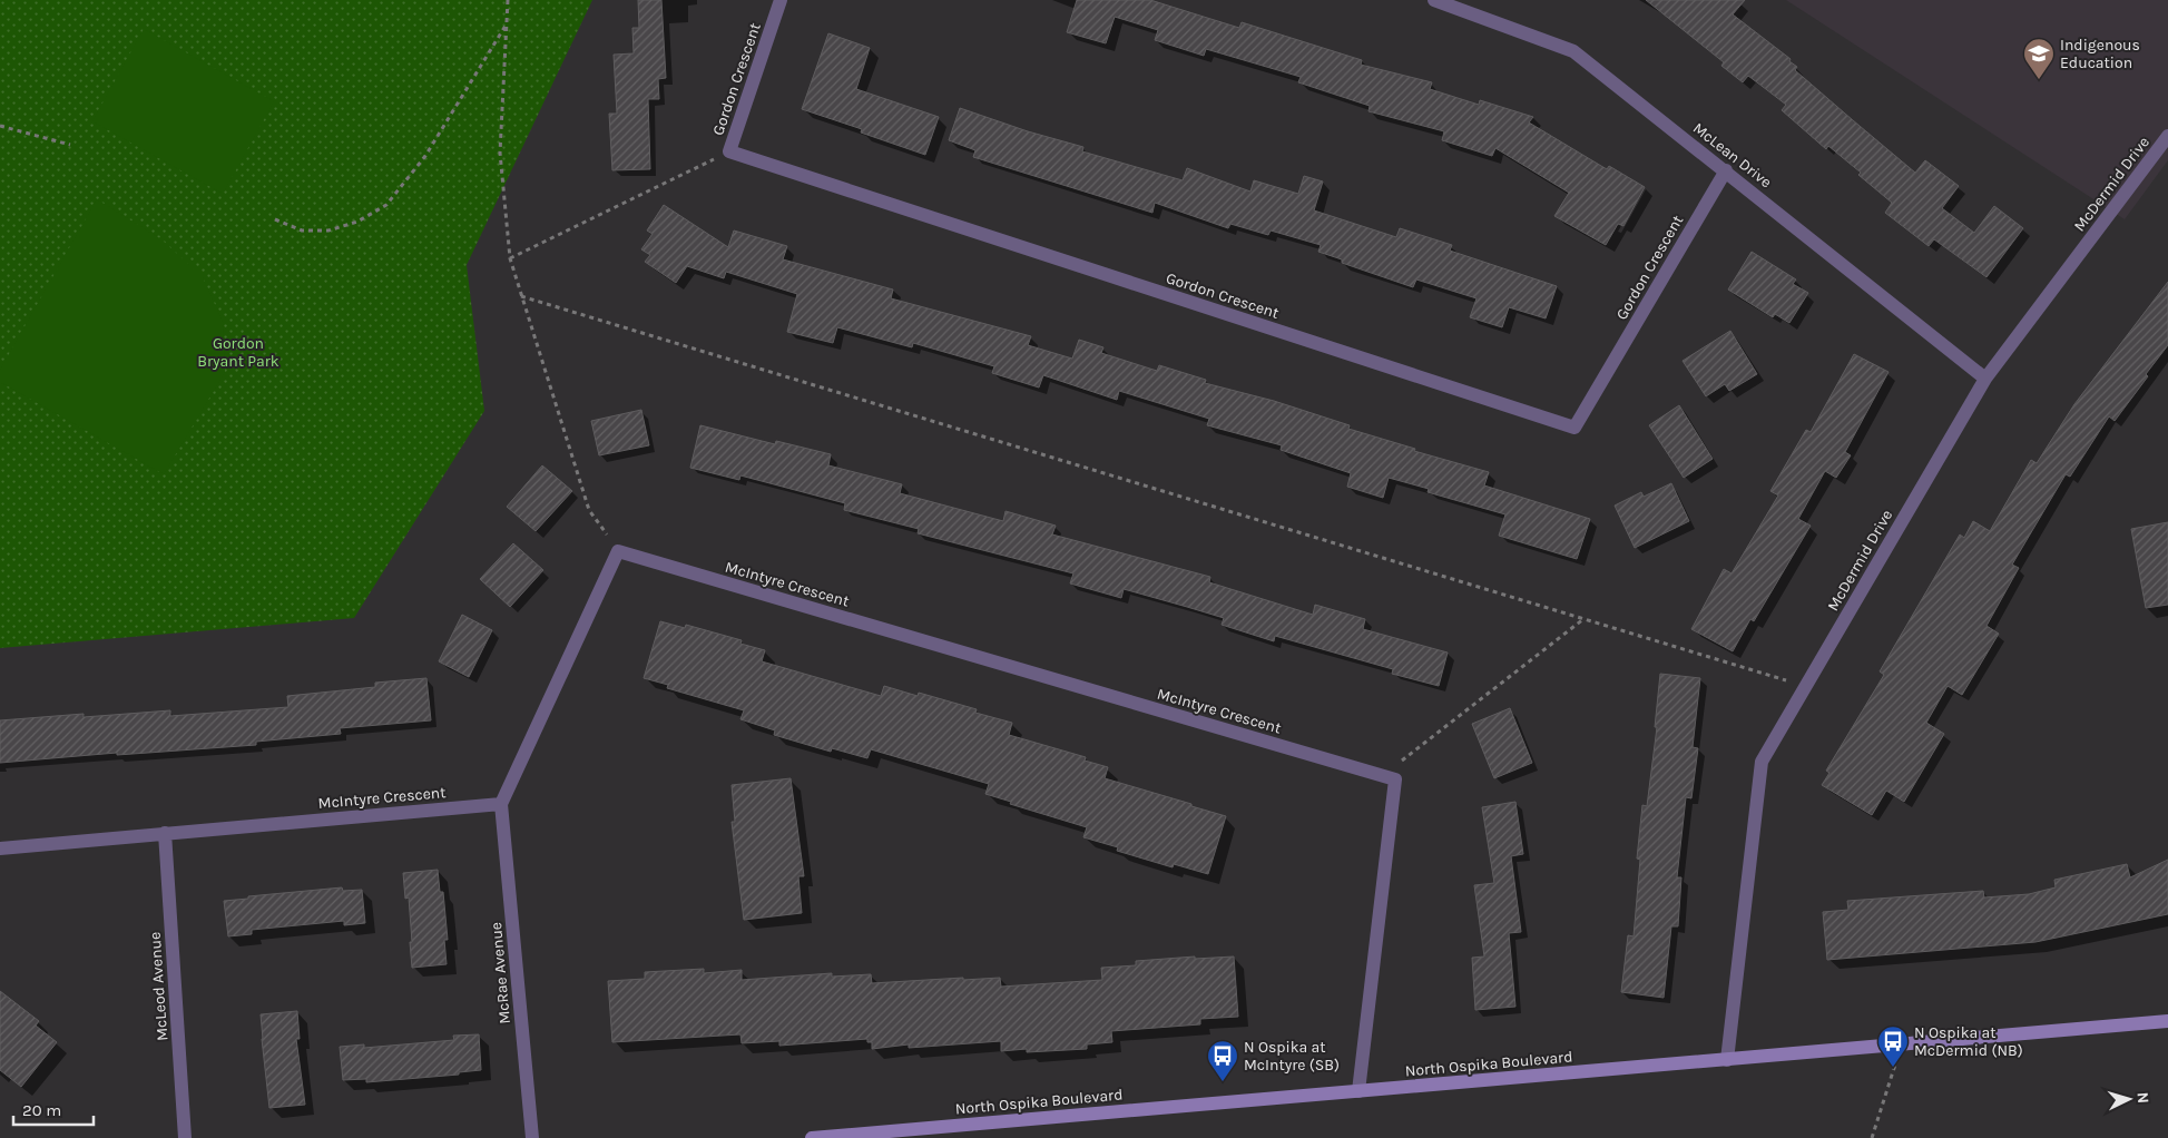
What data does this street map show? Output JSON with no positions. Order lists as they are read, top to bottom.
{
  "streets": {
    "street": [
      "Gordon Crescent",
      "McLean Drive",
      "McDermid Drive",
      "McIntyre Crescent",
      "McRae Avenue",
      "McLeod Avenue",
      "North Ospika Boulevard"
    ]
  },
  "crossings": [
    ["Gordon Crescent", "McLean Drive"],
    ["McLean Drive", "McDermid Drive"],
    ["McDermid Drive", "North Ospika Boulevard"],
    ["McIntyre Crescent", "McRae Avenue"],
    ["McIntyre Crescent", "McLeod Avenue"]
  ],
  "parks": ["Gordon Bryant Park"],
  "places": {
    "school or university": ["Indigenous Education"],
    "bus stop": ["N Ospika at McDermid (NB)", "N Ospika at McIntyre (SB)"]
  },
  "scale_bar": "20 m",
  "north": "right"
}
